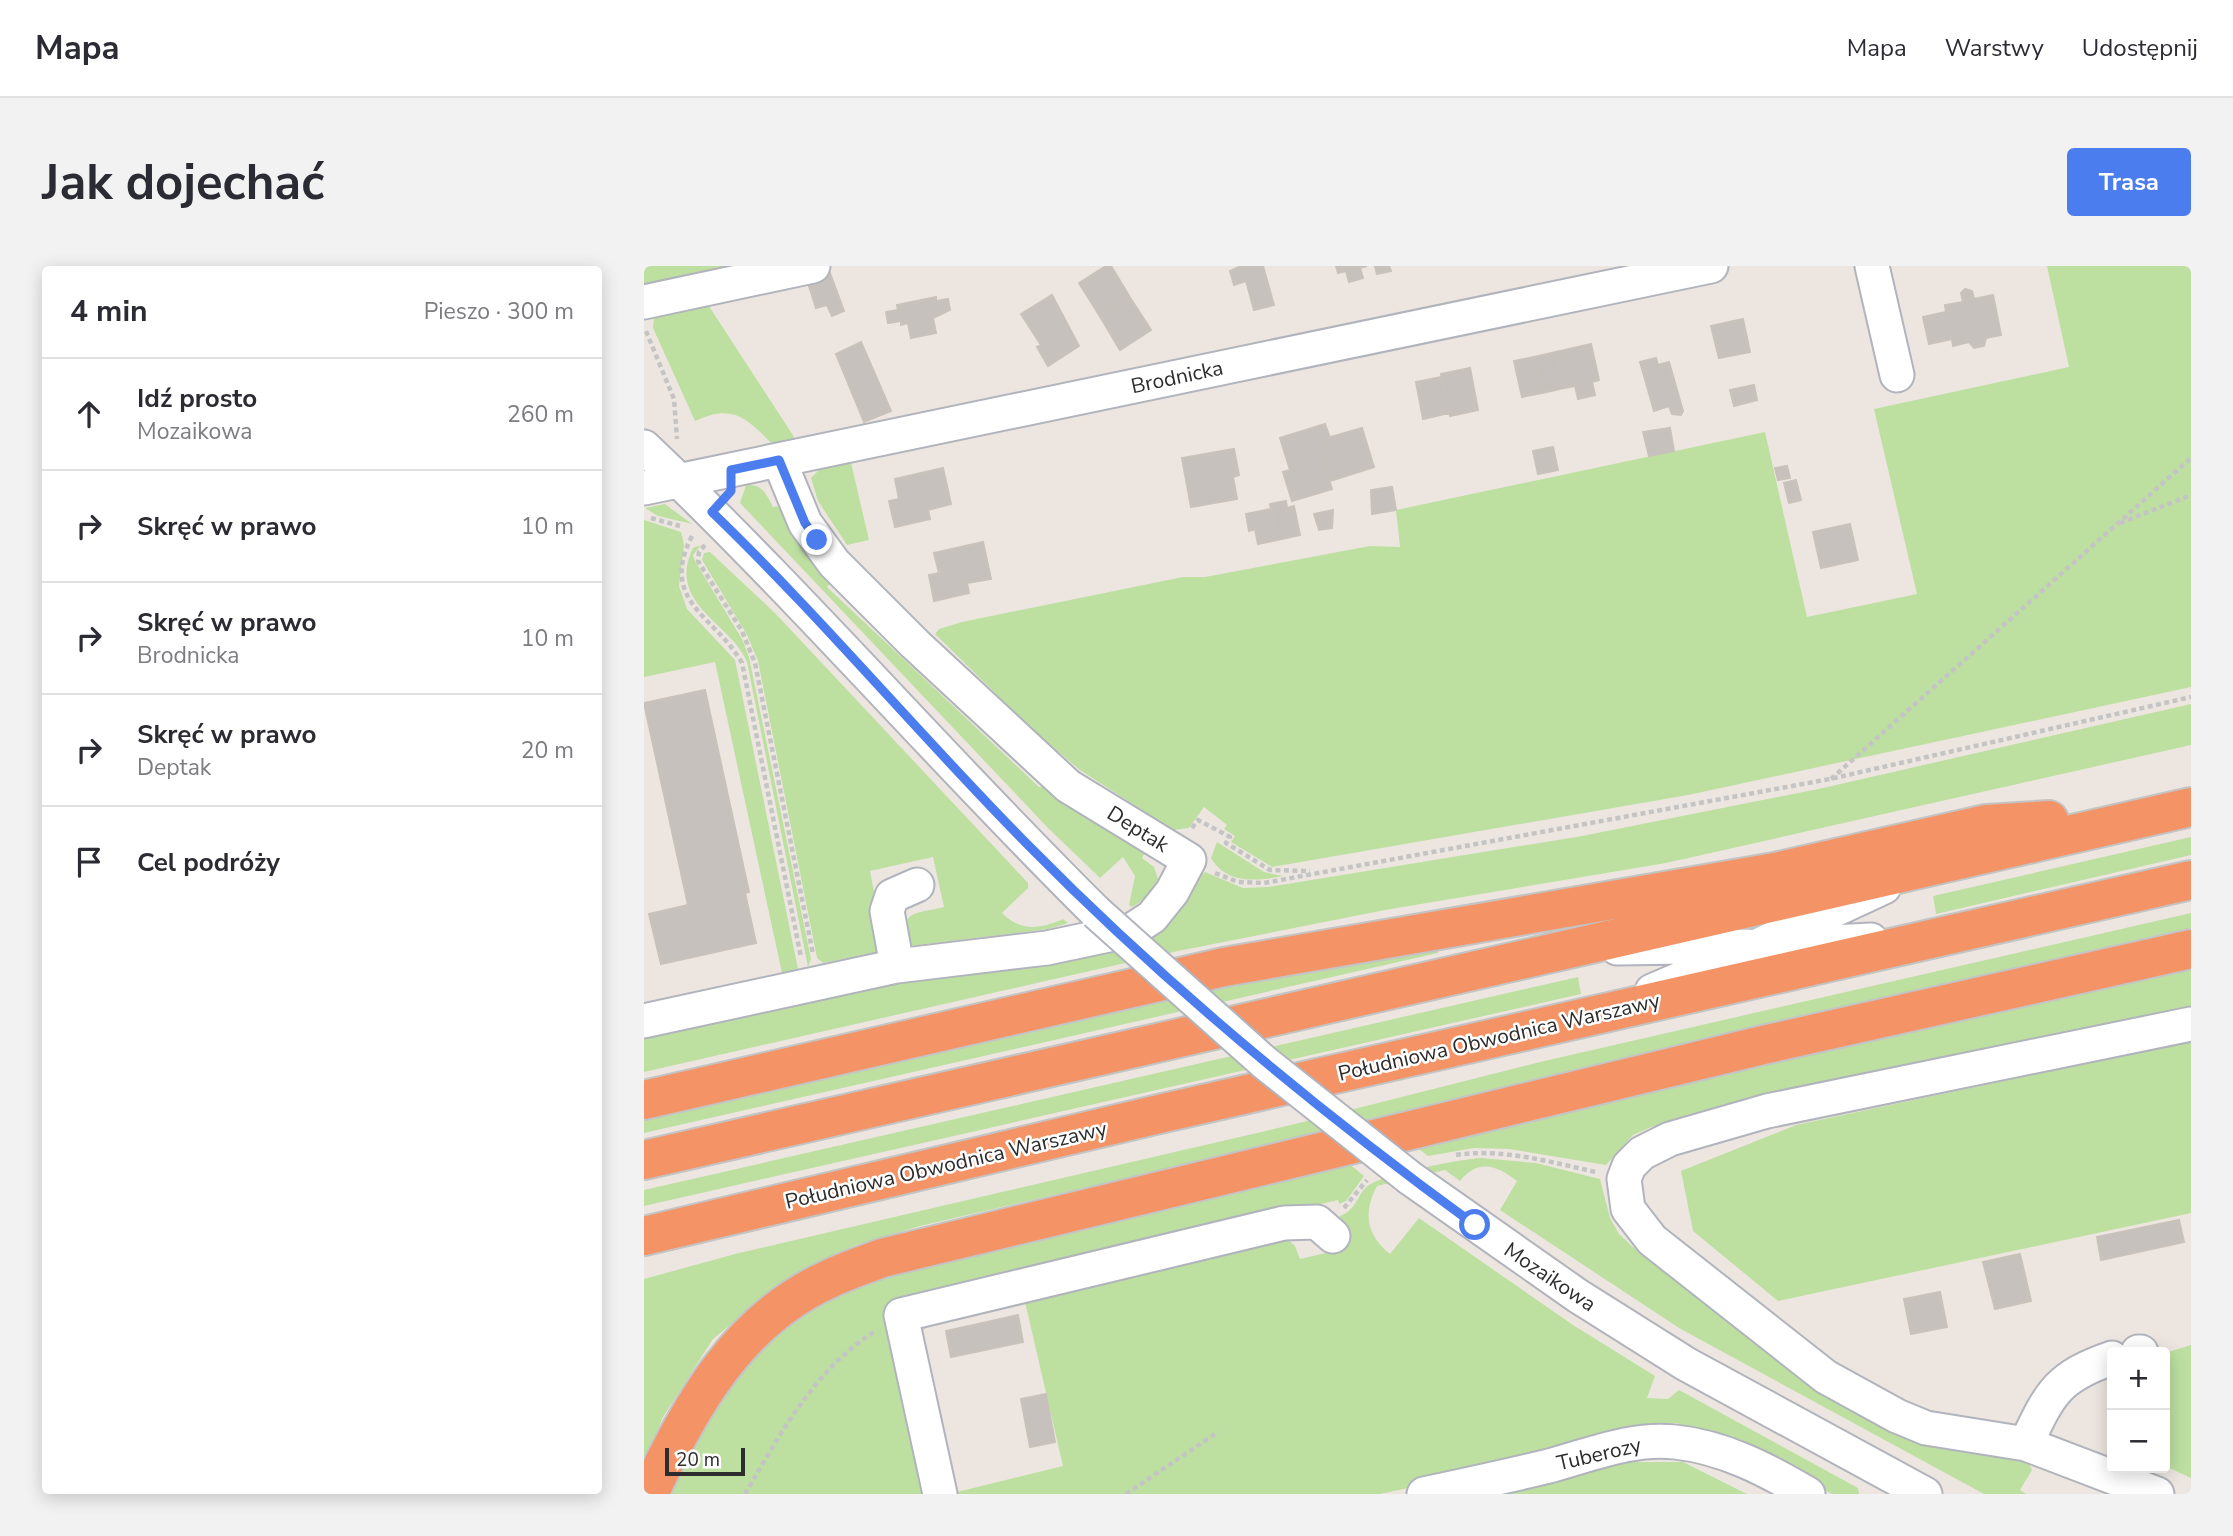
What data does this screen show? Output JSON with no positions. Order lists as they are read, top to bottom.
{
  "streets": {
    "highway": ["Południowa Obwodnica Warszawy"],
    "street": [
      "Brodnicka",
      "Deptak",
      "Mozaikowa",
      "Tuberozy"
    ]
  },
  "crossings": [
    ["Brodnicka", "Deptak"],
    ["Brodnicka", "Mozaikowa"]
  ],
  "scale_bar": "20 m",
  "page": {
    "header": "Mapa",
    "nav": ["Mapa", "Warstwy", "Udostępnij"],
    "buttons": "Trasa",
    "title": "Jak dojechać",
    "heading": ["4 min", "Pieszo · 300 m"],
    "list": [
      ["Idź prosto", "Mozaikowa", "260 m"],
      ["Skręć w prawo", "10 m"],
      ["Skręć w prawo", "Brodnicka", "10 m"],
      ["Skręć w prawo", "Deptak", "20 m"],
      "Cel podróży"
    ],
    "map_buttons": ["+", "−"],
    "scale": "20 m"
  }
}
